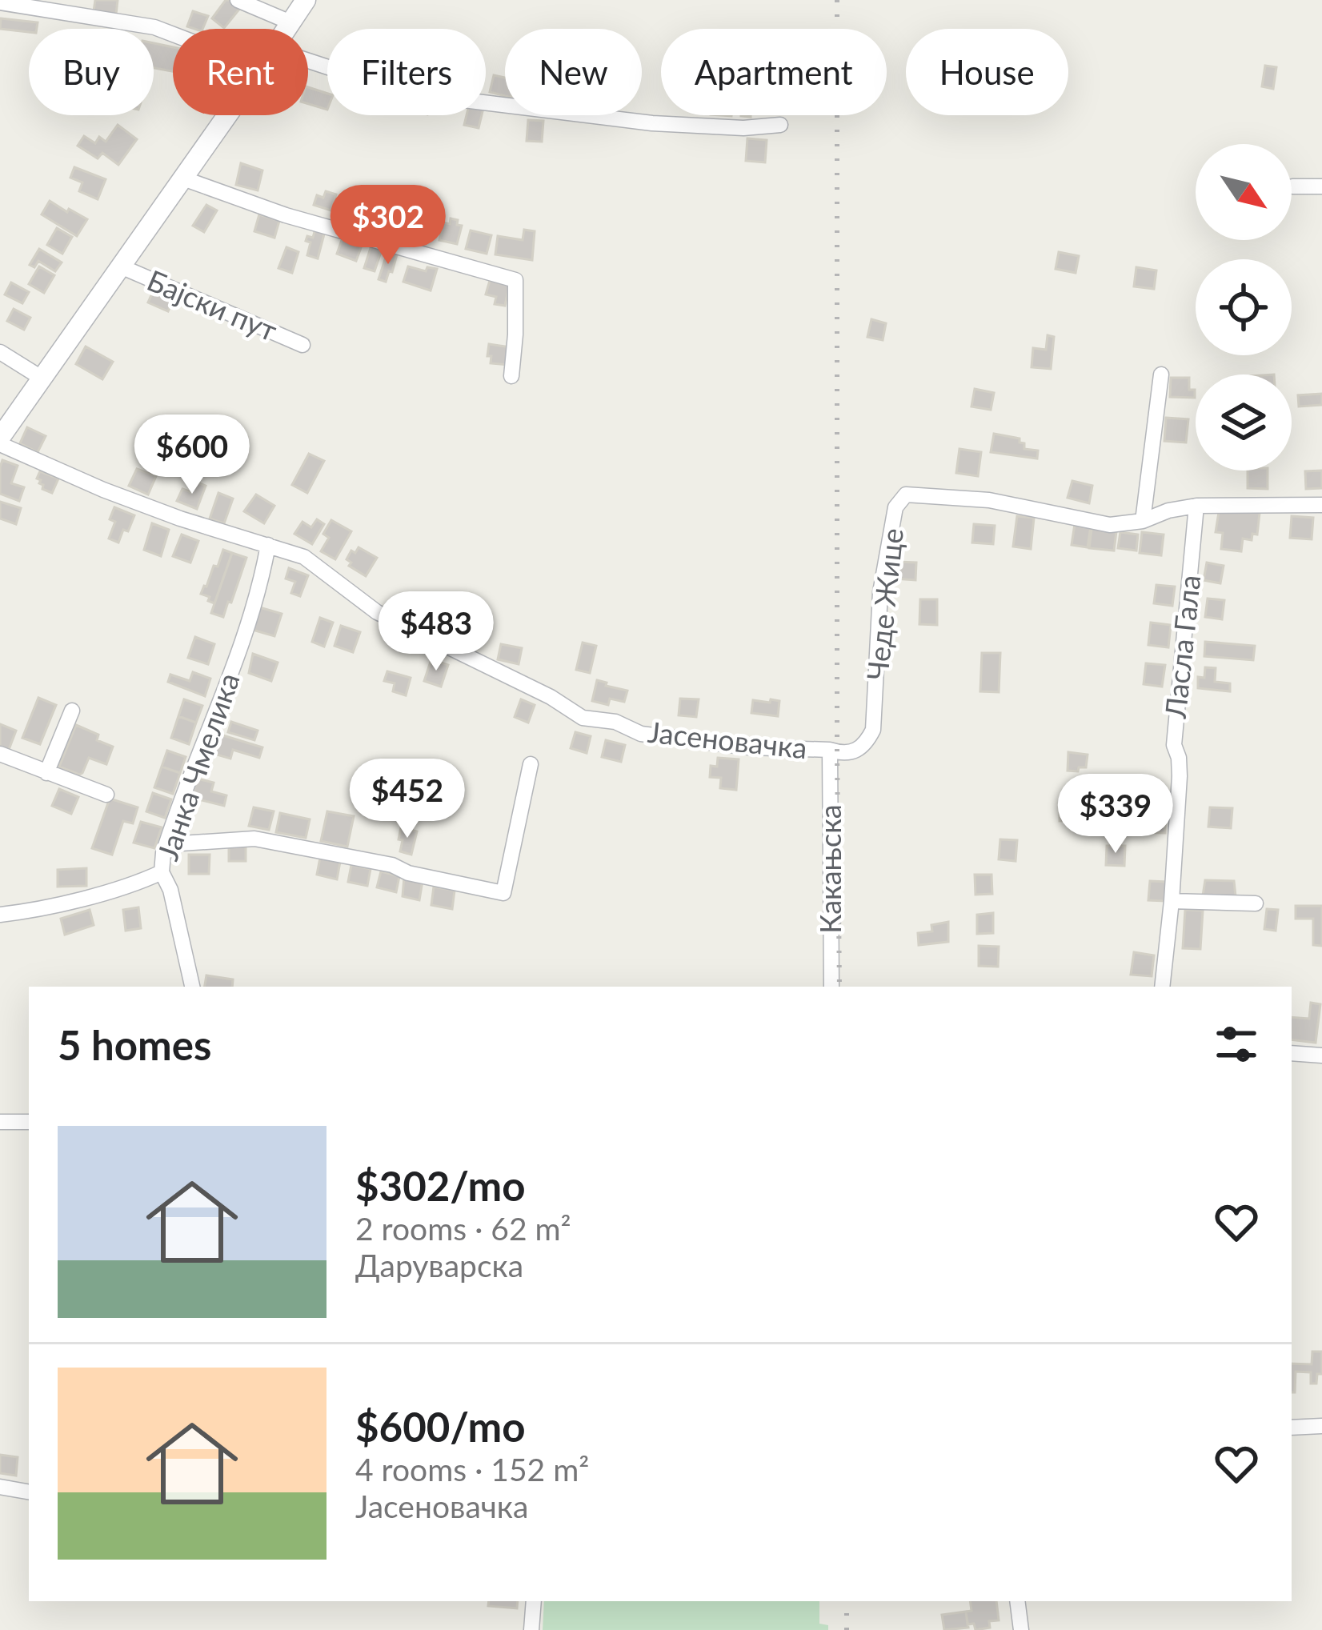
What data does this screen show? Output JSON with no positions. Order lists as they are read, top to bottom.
{
  "streets": {
    "street": [
      "Бајски пут",
      "Чеде Жице",
      "Ласла Гала",
      "Јасеновачка",
      "Јанка Чмелика",
      "Какањска"
    ]
  },
  "crossings": [
    ["Бајски пут", "Јасеновачка"],
    ["Чеде Жице", "Ласла Гала"],
    ["Чеде Жице", "Јасеновачка"],
    ["Чеде Жице", "Какањска"],
    ["Јасеновачка", "Јанка Чмелика"],
    ["Јасеновачка", "Какањска"]
  ],
  "north": "bottom right",
  "page": {
    "chip": [
      "Buy",
      "Rent",
      "Filters",
      "New",
      "Apartment",
      "House"
    ],
    "price": [
      "$302",
      "$600",
      "$483",
      "$452",
      "$339"
    ],
    "heading": "5 homes",
    "list": [
      {
        "name": "$302/mo",
        "note": "2 rooms · 62 m² · Даруварска"
      },
      {
        "name": "$600/mo",
        "note": "4 rooms · 152 m² · Јасеновачка"
      }
    ]
  }
}
